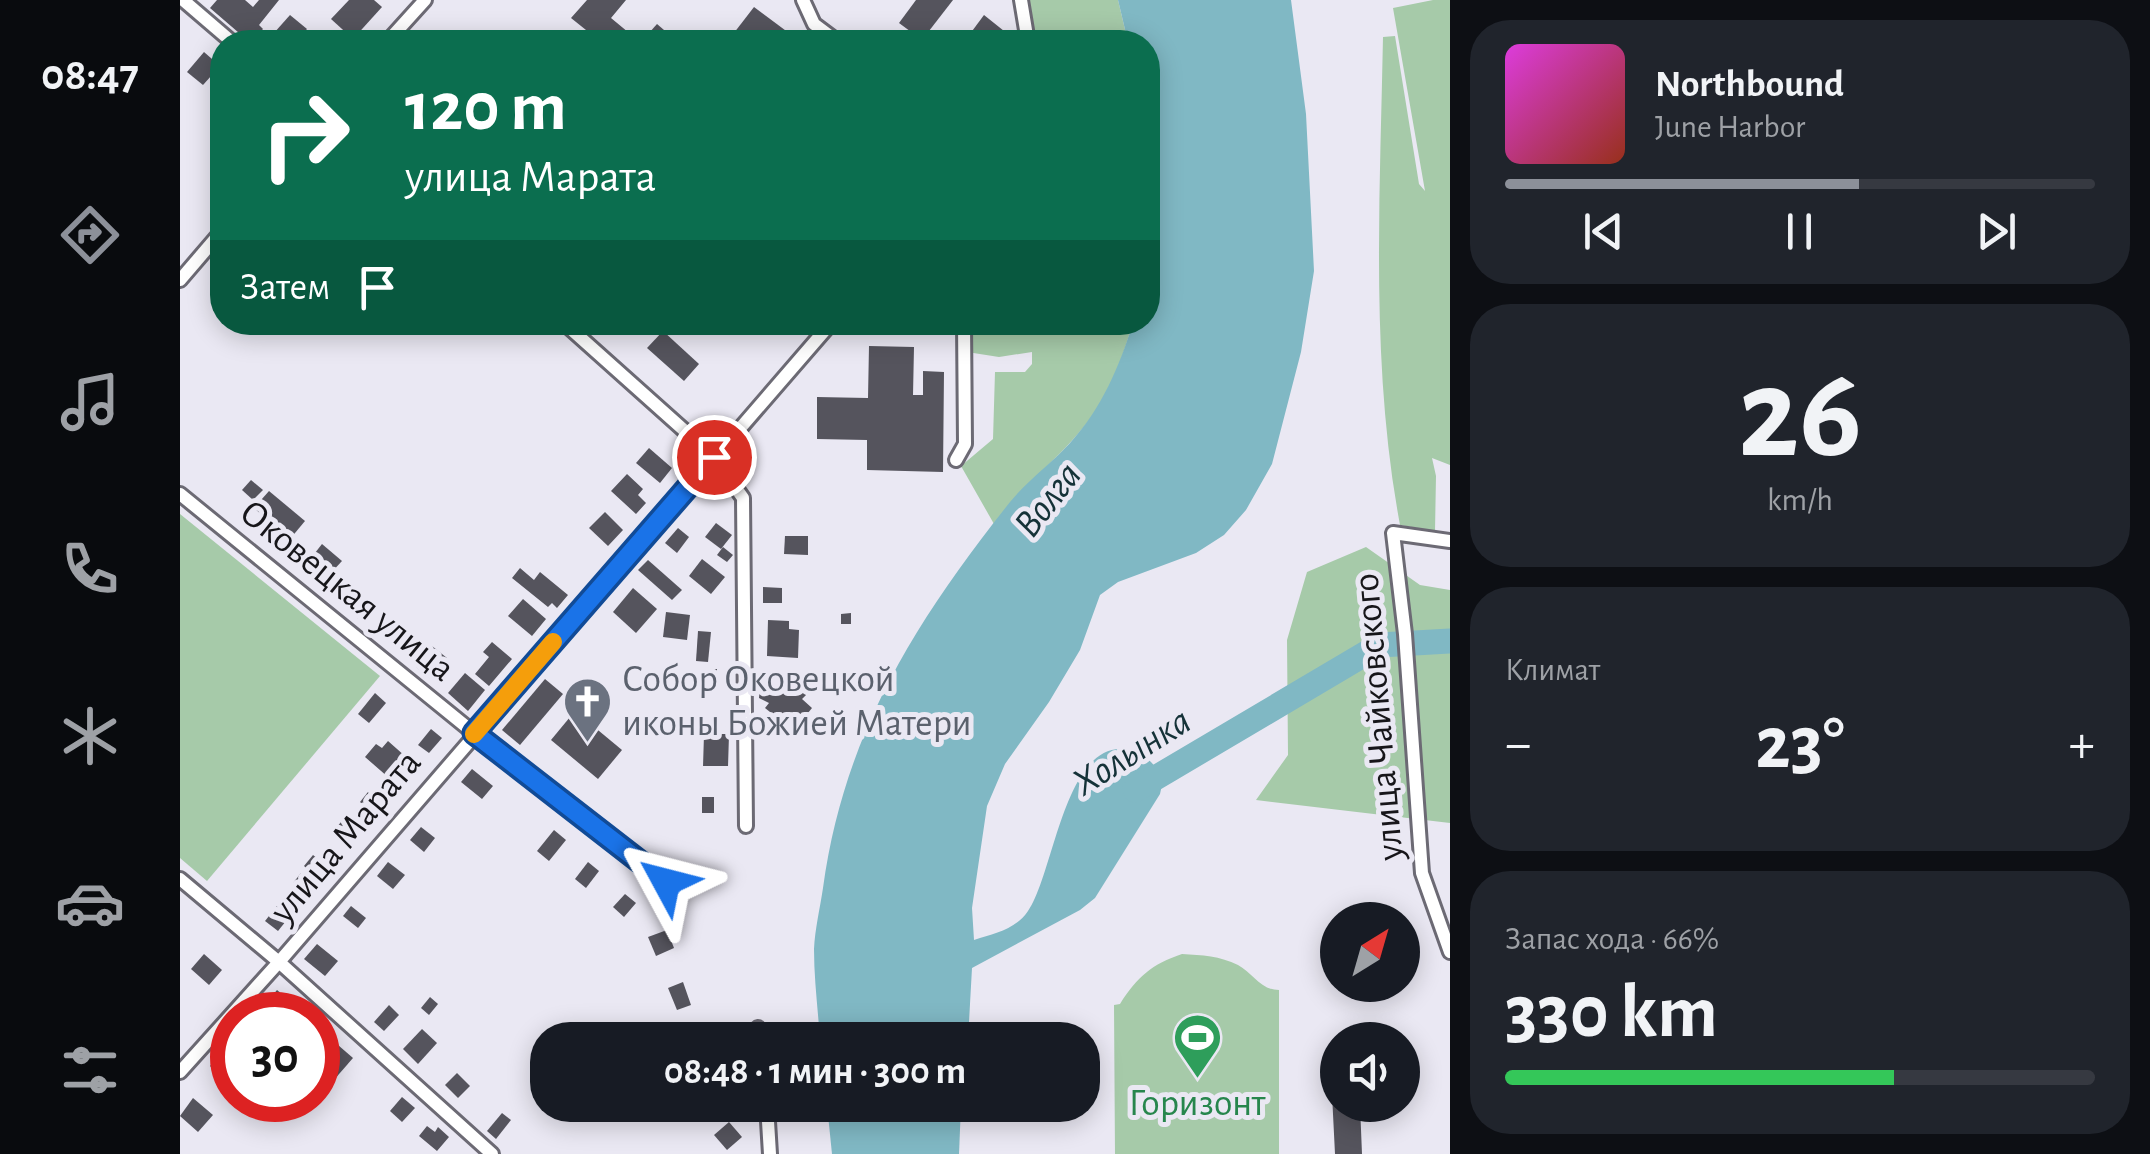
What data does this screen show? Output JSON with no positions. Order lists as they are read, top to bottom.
{
  "streets": {
    "street": ["Оковецкая улица", "улица Чайковского", "улица Марата"]
  },
  "crossings": [
    ["Оковецкая улица", "улица Марата"]
  ],
  "water": ["Волга", "Холынка"],
  "places": {
    "church": ["Собор Оковецкой иконы Божией Матери"],
    "sports": ["Горизонт"]
  },
  "north": "top right",
  "page": {
    "tabs": "08:47",
    "turn": ["120 m", "улица Марата"],
    "song": ["Northbound", "June Harbor"],
    "then": "Затем",
    "tile": [
      ["26", "km/h"],
      "Климат",
      ["Запас хода · 66%", "330 km"]
    ],
    "heat": ["−", "23°", "+"],
    "limit": "30",
    "trip": "08:48 · 1 мин · 300 m"
  }
}
